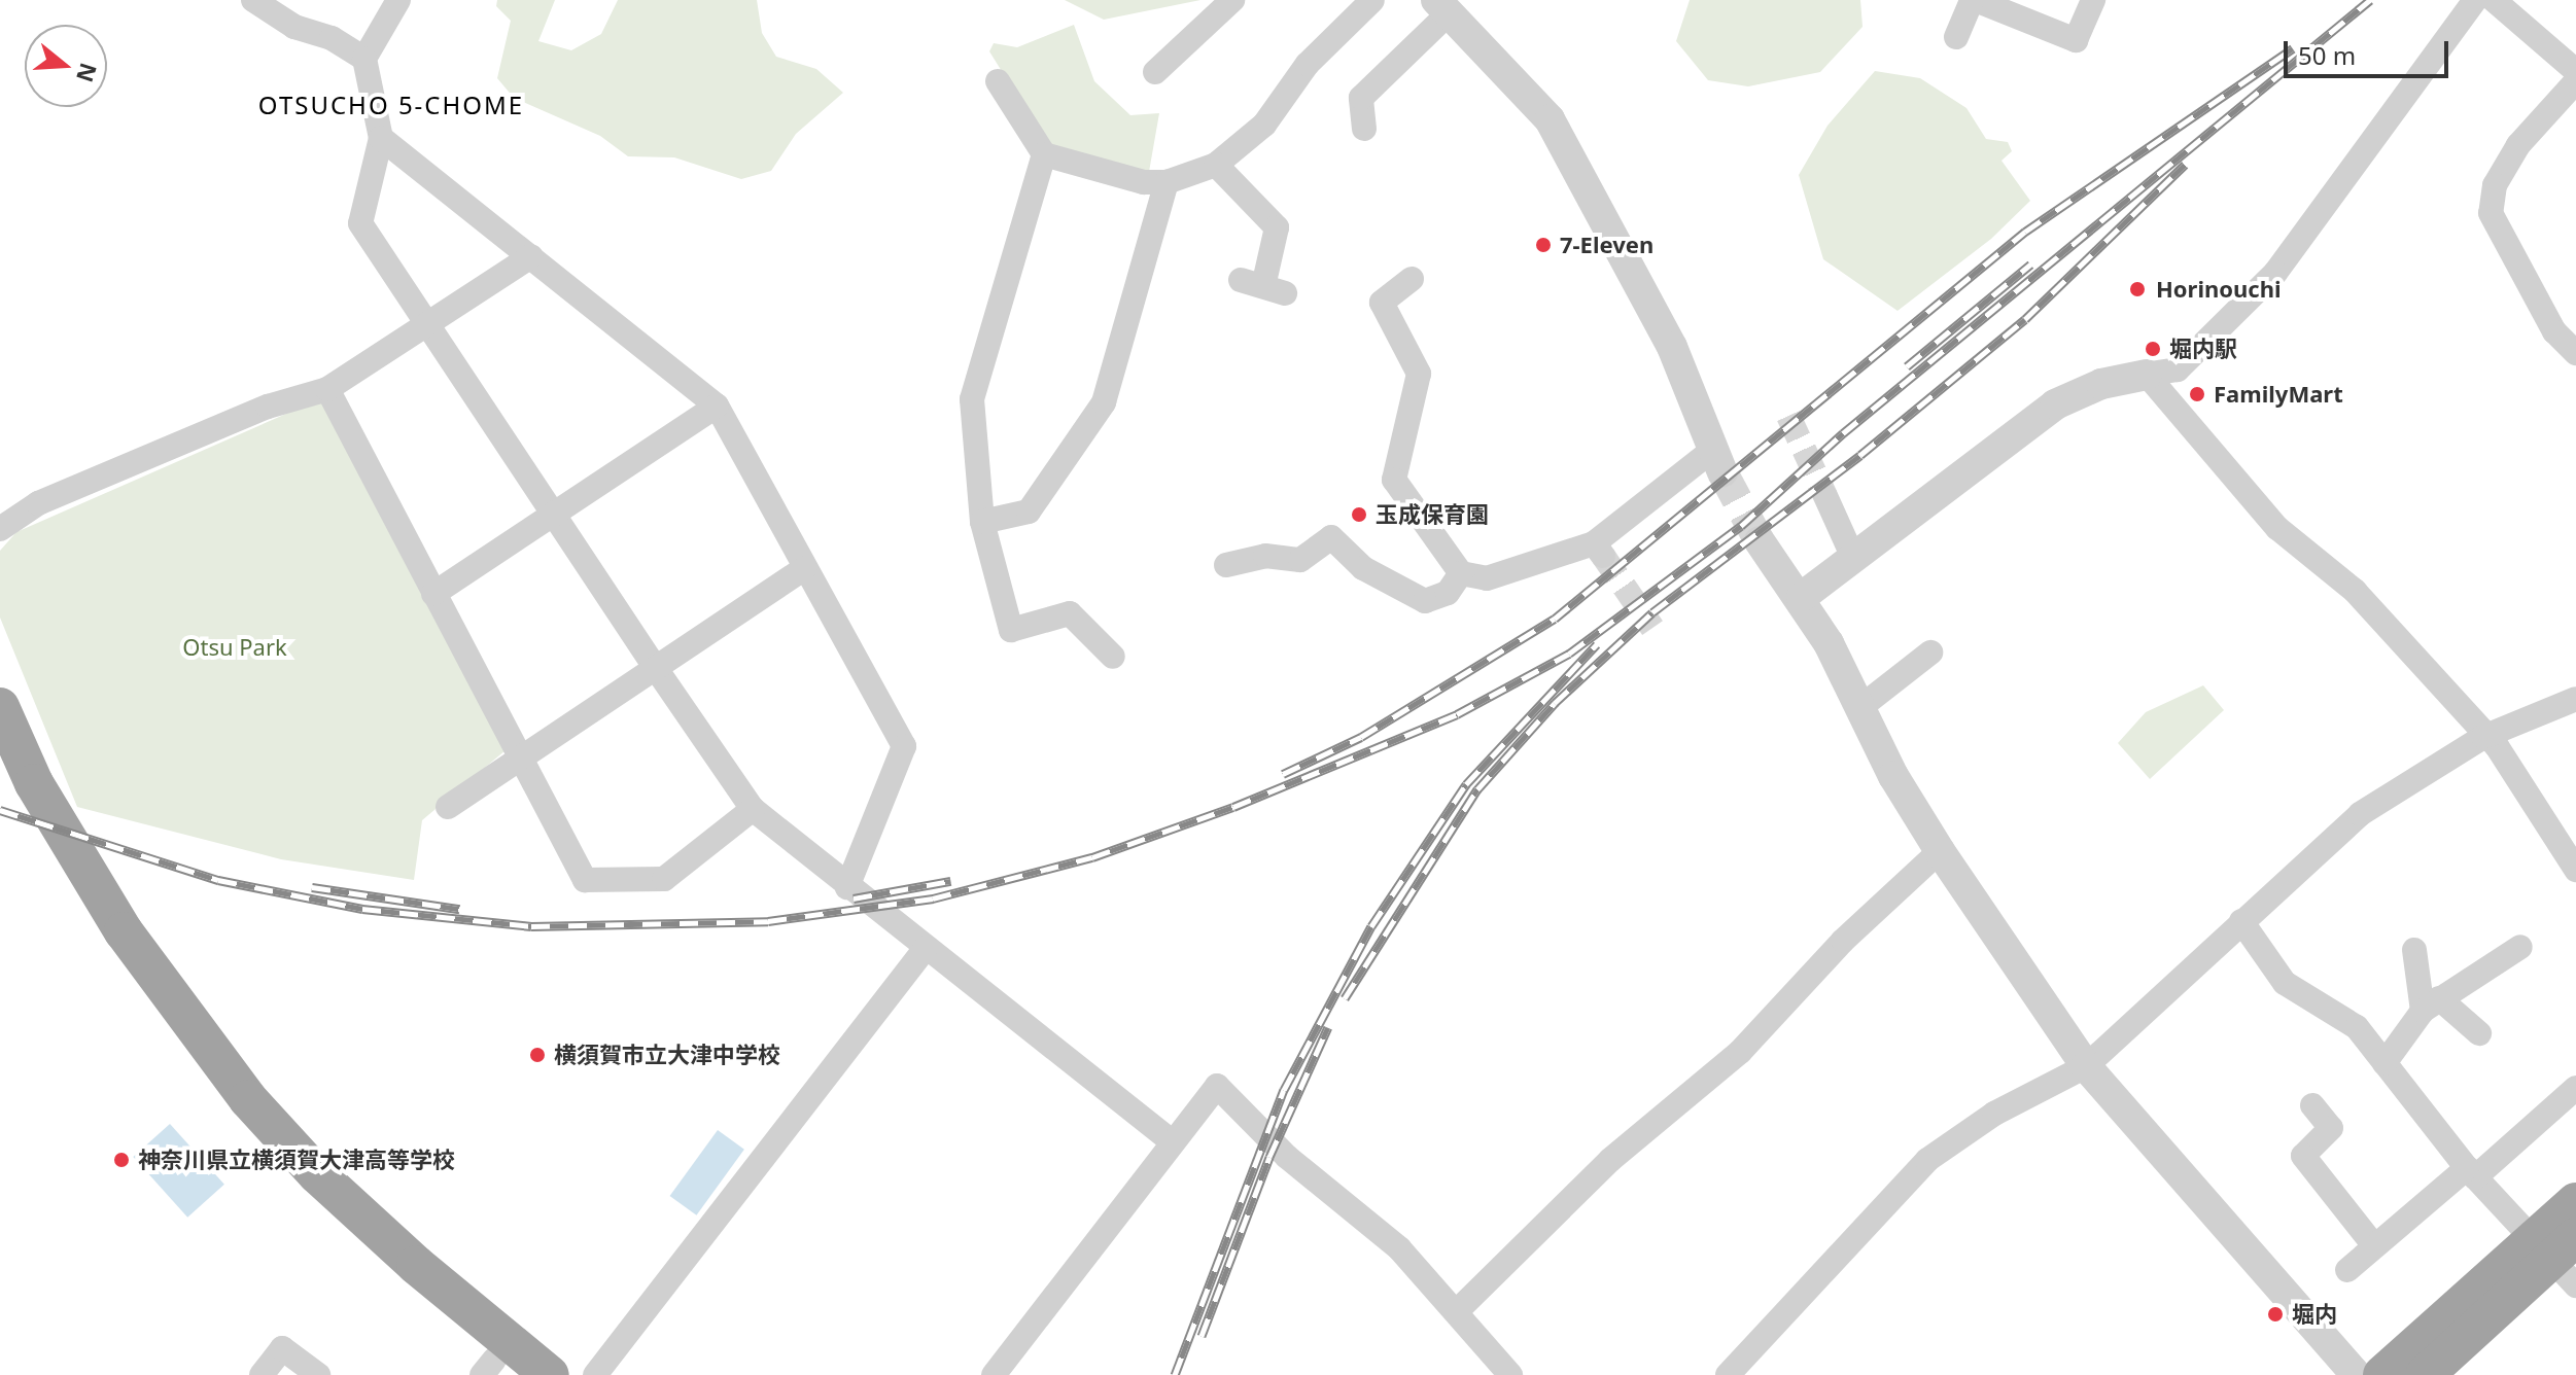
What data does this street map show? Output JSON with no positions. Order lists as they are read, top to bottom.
{
  "districts": ["OTSUCHO 5-CHOME"],
  "parks": ["Otsu Park"],
  "places": [
    "7-Eleven",
    "Horinouchi",
    "堀内駅",
    "FamilyMart",
    "玉成保育園",
    "横須賀市立大津中学校",
    "神奈川県立横須賀大津高等学校",
    "堀内"
  ],
  "scale_bar": "50 m",
  "north": "right"
}
